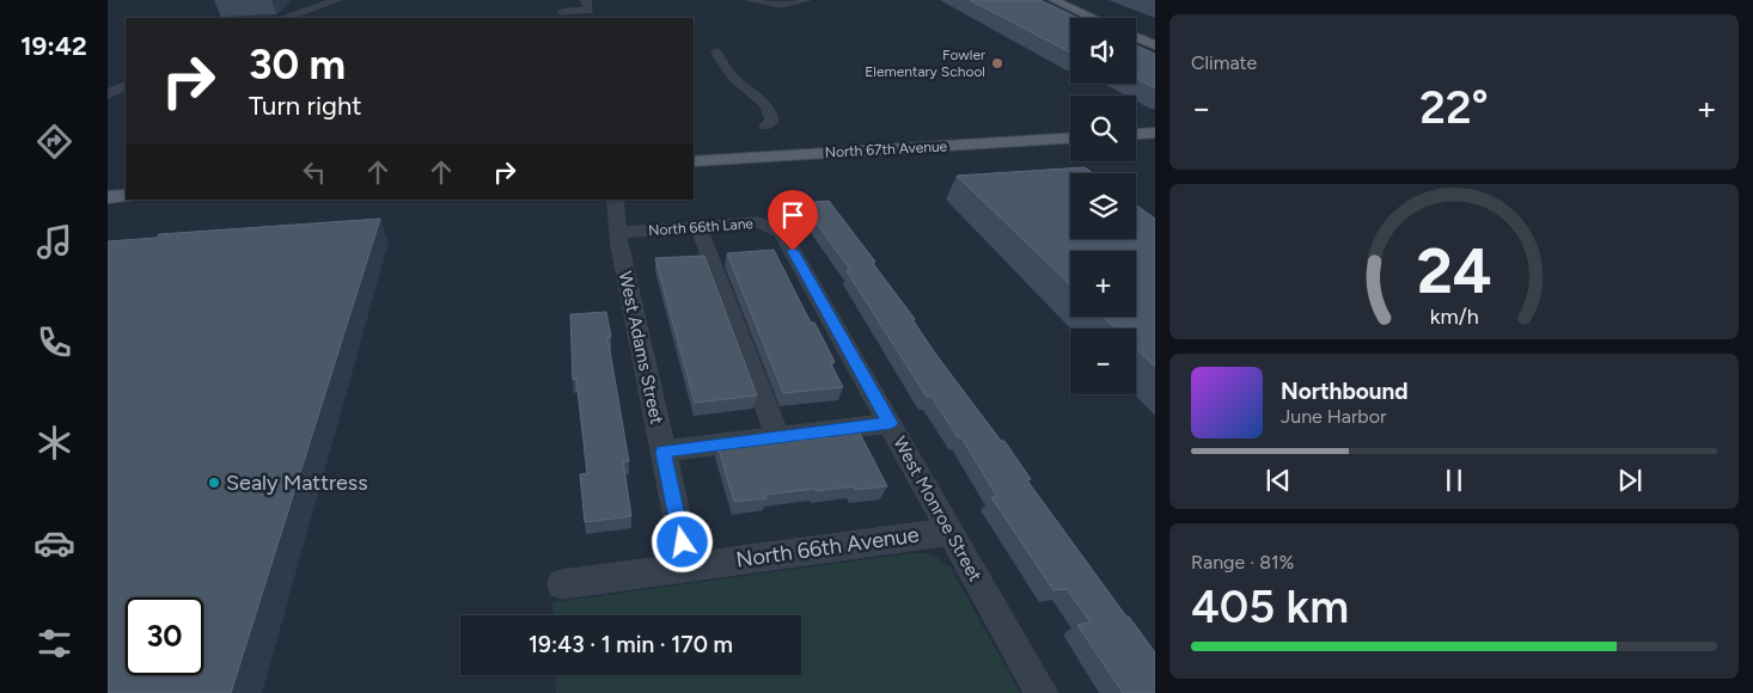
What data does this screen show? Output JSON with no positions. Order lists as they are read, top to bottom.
{
  "streets": {
    "main road": ["North 67th Avenue"],
    "street": [
      "North 66th Lane",
      "West Adams Street",
      "West Monroe Street",
      "North 66th Avenue"
    ]
  },
  "crossings": [
    ["North 66th Lane", "West Adams Street"],
    ["North 66th Lane", "West Monroe Street"],
    ["West Adams Street", "North 66th Avenue"],
    ["West Monroe Street", "North 66th Avenue"]
  ],
  "places": ["Fowler Elementary School", "Sealy Mattress"],
  "page": {
    "tabs": "19:42",
    "tile": [
      "Climate",
      ["Range · 81%", "405 km"]
    ],
    "map_buttons": ["+", "−"],
    "turn": ["30 m", "Turn right"],
    "heat": ["−", "22°", "+"],
    "song": ["Northbound", "June Harbor"],
    "limit": "30",
    "trip": "19:43 · 1 min · 170 m",
    "gauge": ["24", "km/h"]
  }
}
